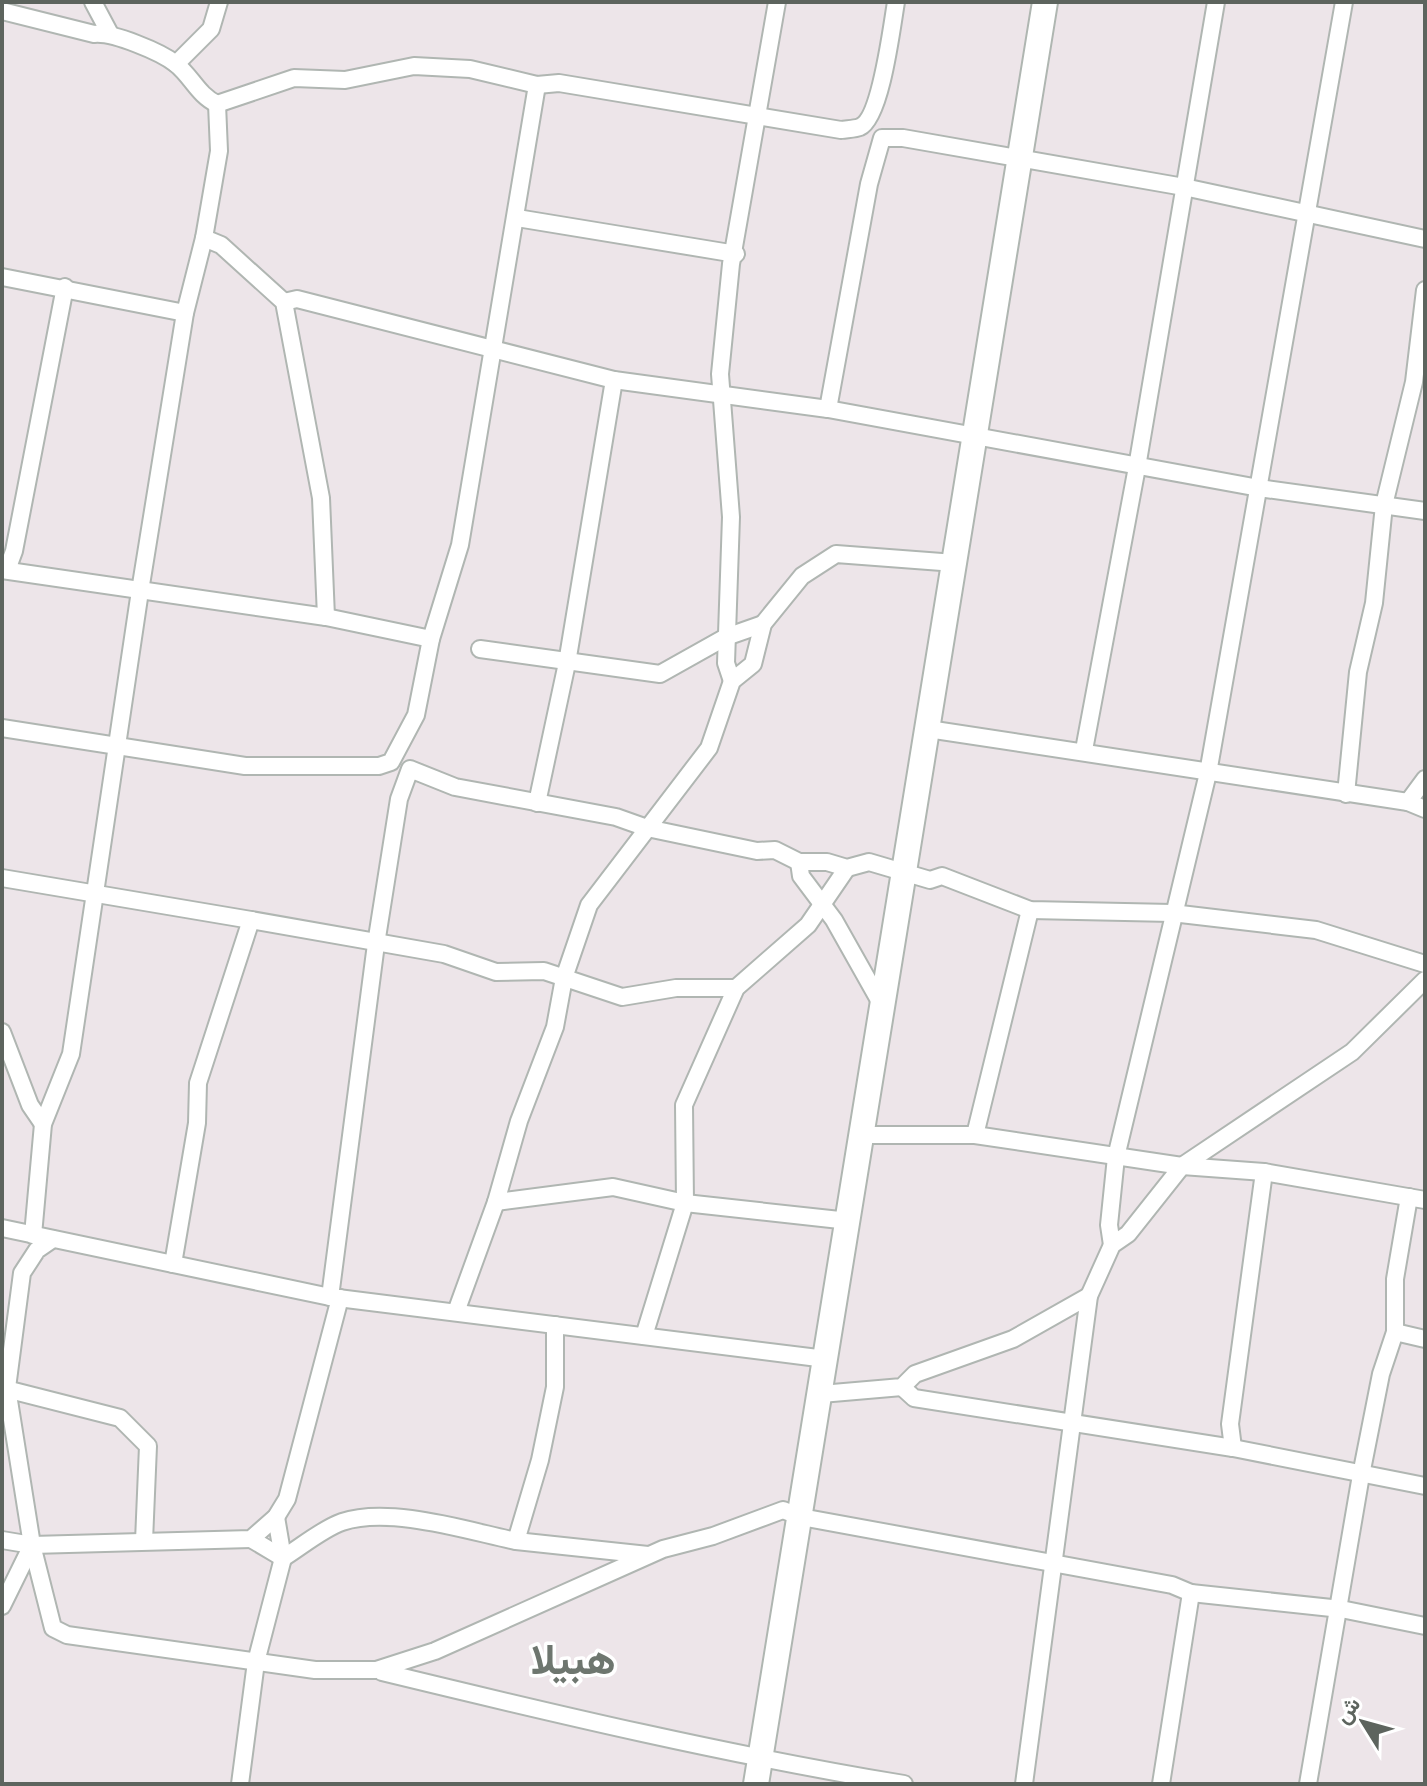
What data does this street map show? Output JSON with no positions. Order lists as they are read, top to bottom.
{
  "districts": ["هبيلا"],
  "north": "top left"
}
